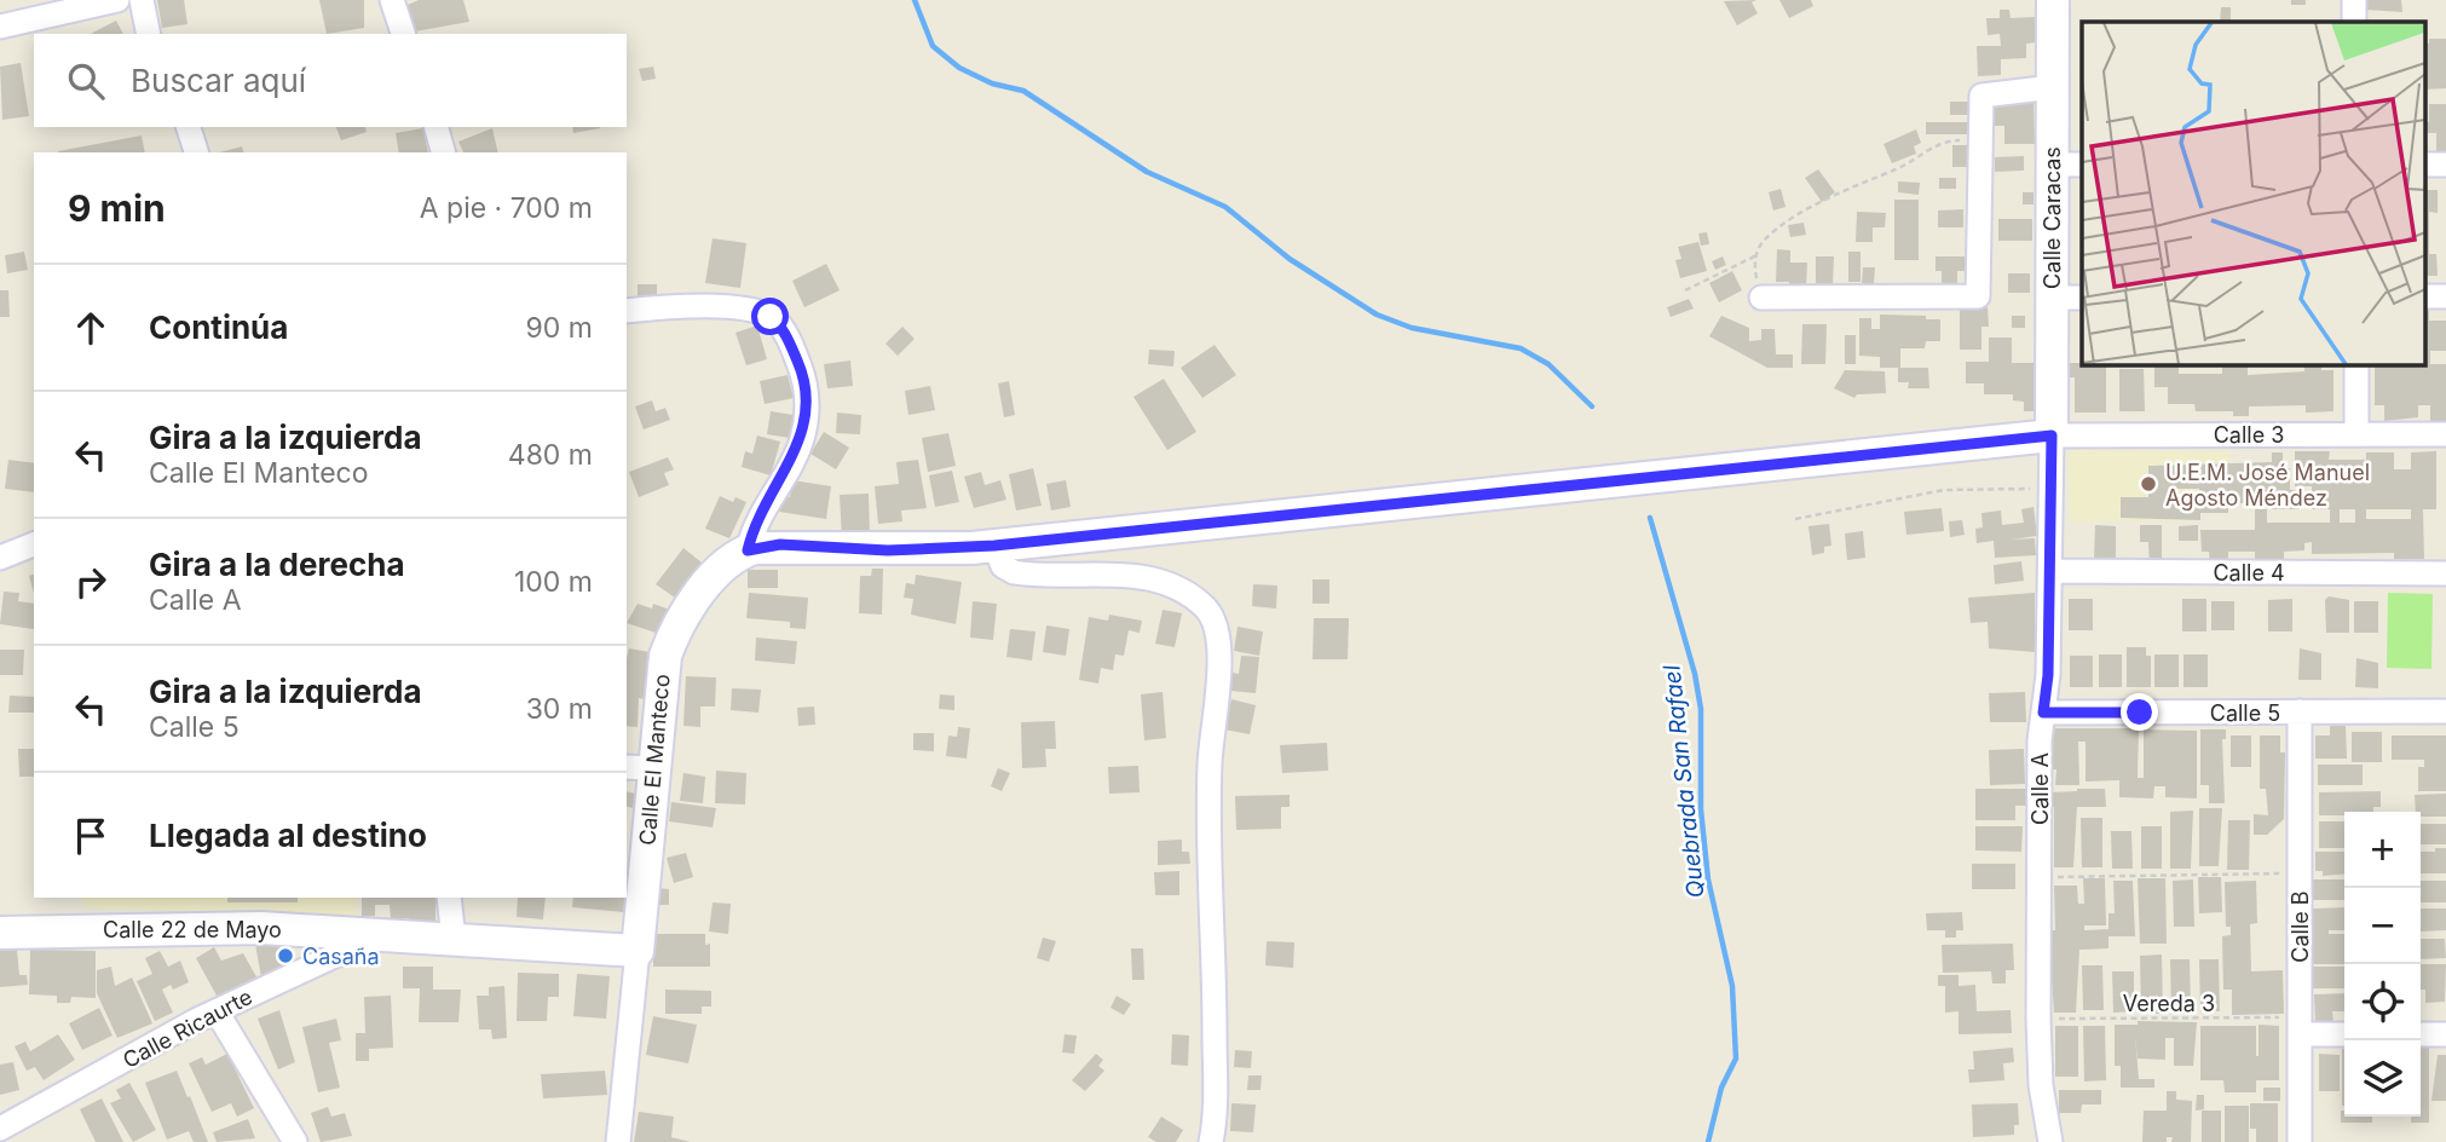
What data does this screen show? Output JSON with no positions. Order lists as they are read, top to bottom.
{
  "streets": {
    "street": [
      "Calle Caracas",
      "Calle 3",
      "Calle 4",
      "Calle 5",
      "Calle El Manteco",
      "Calle A",
      "Calle B",
      "Calle 22 de Mayo",
      "Calle Ricaurte"
    ],
    "path": ["Vereda 3"]
  },
  "crossings": [
    ["Calle Caracas", "Calle 3"],
    ["Calle Caracas", "Calle A"],
    ["Calle 3", "Calle A"],
    ["Calle 4", "Calle A"],
    ["Calle 5", "Calle A"],
    ["Calle 5", "Calle B"],
    ["Calle El Manteco", "Calle 22 de Mayo"],
    ["Calle A", "Vereda 3"],
    ["Calle B", "Vereda 3"],
    ["Calle 22 de Mayo", "Calle Ricaurte"]
  ],
  "water": ["Quebrada San Rafael"],
  "places": ["U.E.M. José Manuel Agosto Méndez", "Casaña"],
  "page": {
    "search": "Buscar aquí",
    "heading": ["9 min", "A pie · 700 m"],
    "list": [
      ["Continúa", "90 m"],
      ["Gira a la izquierda", "Calle El Manteco", "480 m"],
      ["Gira a la derecha", "Calle A", "100 m"],
      ["Gira a la izquierda", "Calle 5", "30 m"],
      "Llegada al destino"
    ],
    "map_buttons": ["+", "−"]
  }
}
